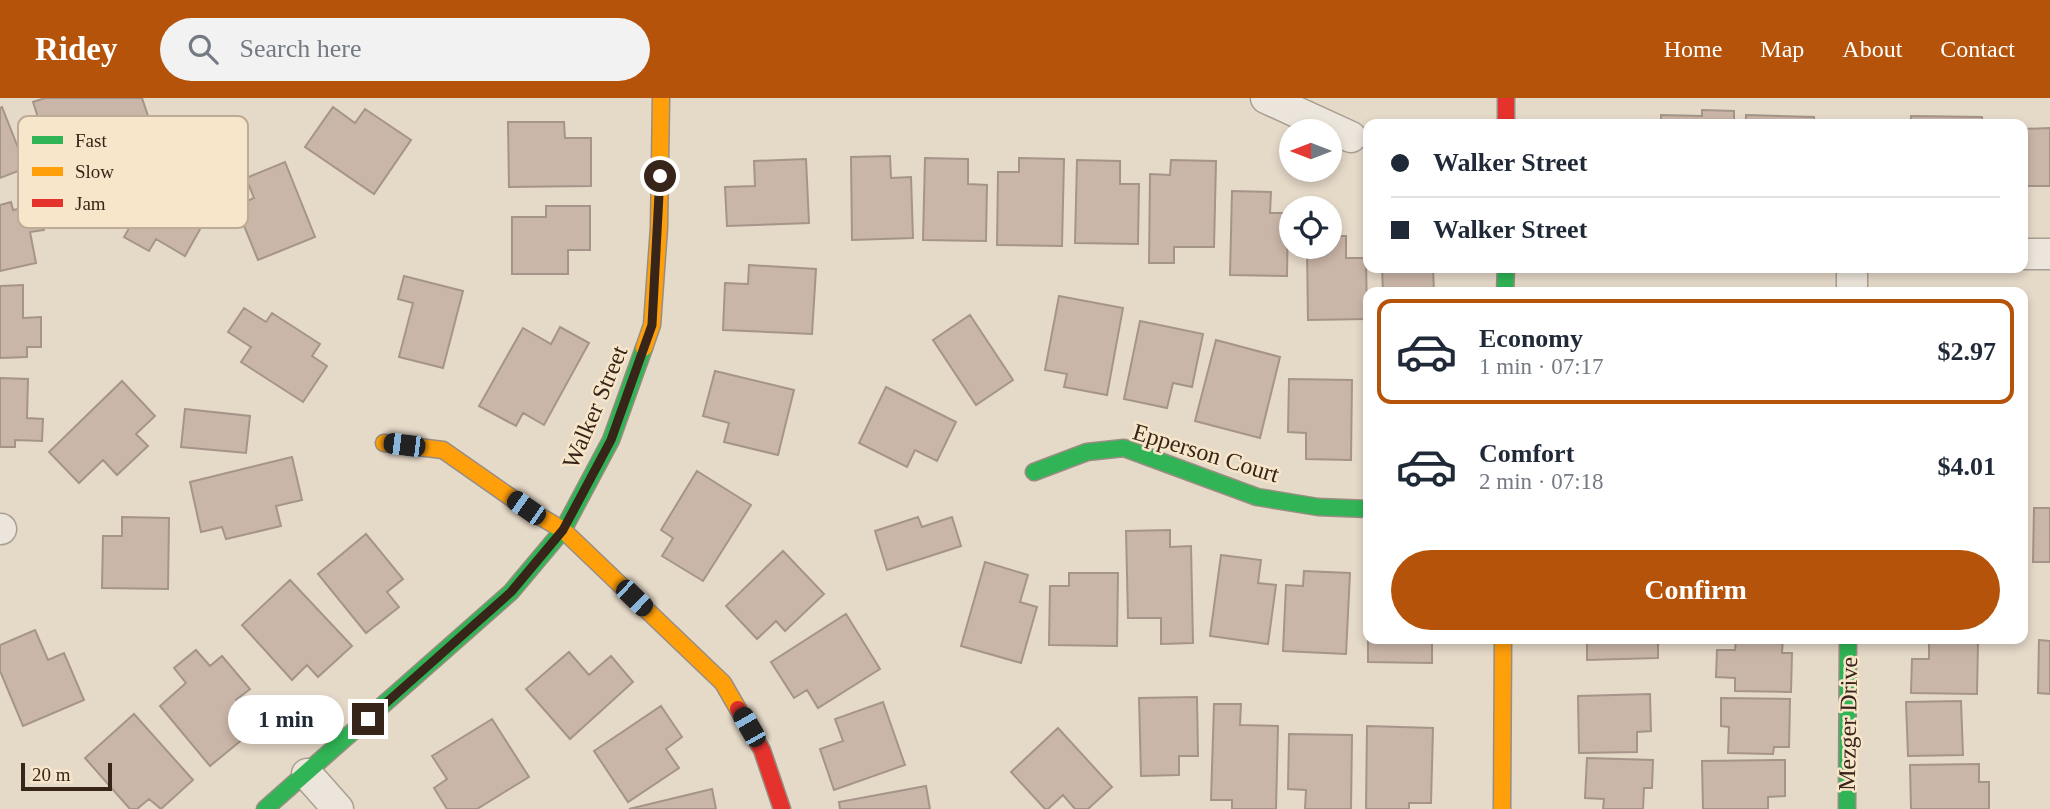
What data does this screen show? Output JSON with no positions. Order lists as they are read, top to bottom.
{
  "streets": {
    "street": ["Walker Street", "Epperson Court", "Mezger Drive"]
  },
  "legend": ["Fast", "Slow", "Jam"],
  "scale_bar": "20 m",
  "north": "left",
  "page": {
    "header": "Ridey",
    "search": "Search here",
    "nav": [
      "Home",
      "Map",
      "About",
      "Contact"
    ],
    "banner": ["Walker Street", "Walker Street"],
    "list": [
      {
        "name": "Economy",
        "note": "1 min · 07:17",
        "value": "$2.97"
      },
      {
        "name": "Comfort",
        "note": "2 min · 07:18",
        "value": "$4.01"
      }
    ],
    "buttons": "Confirm",
    "bubble": "1 min",
    "scale": "20 m"
  }
}
